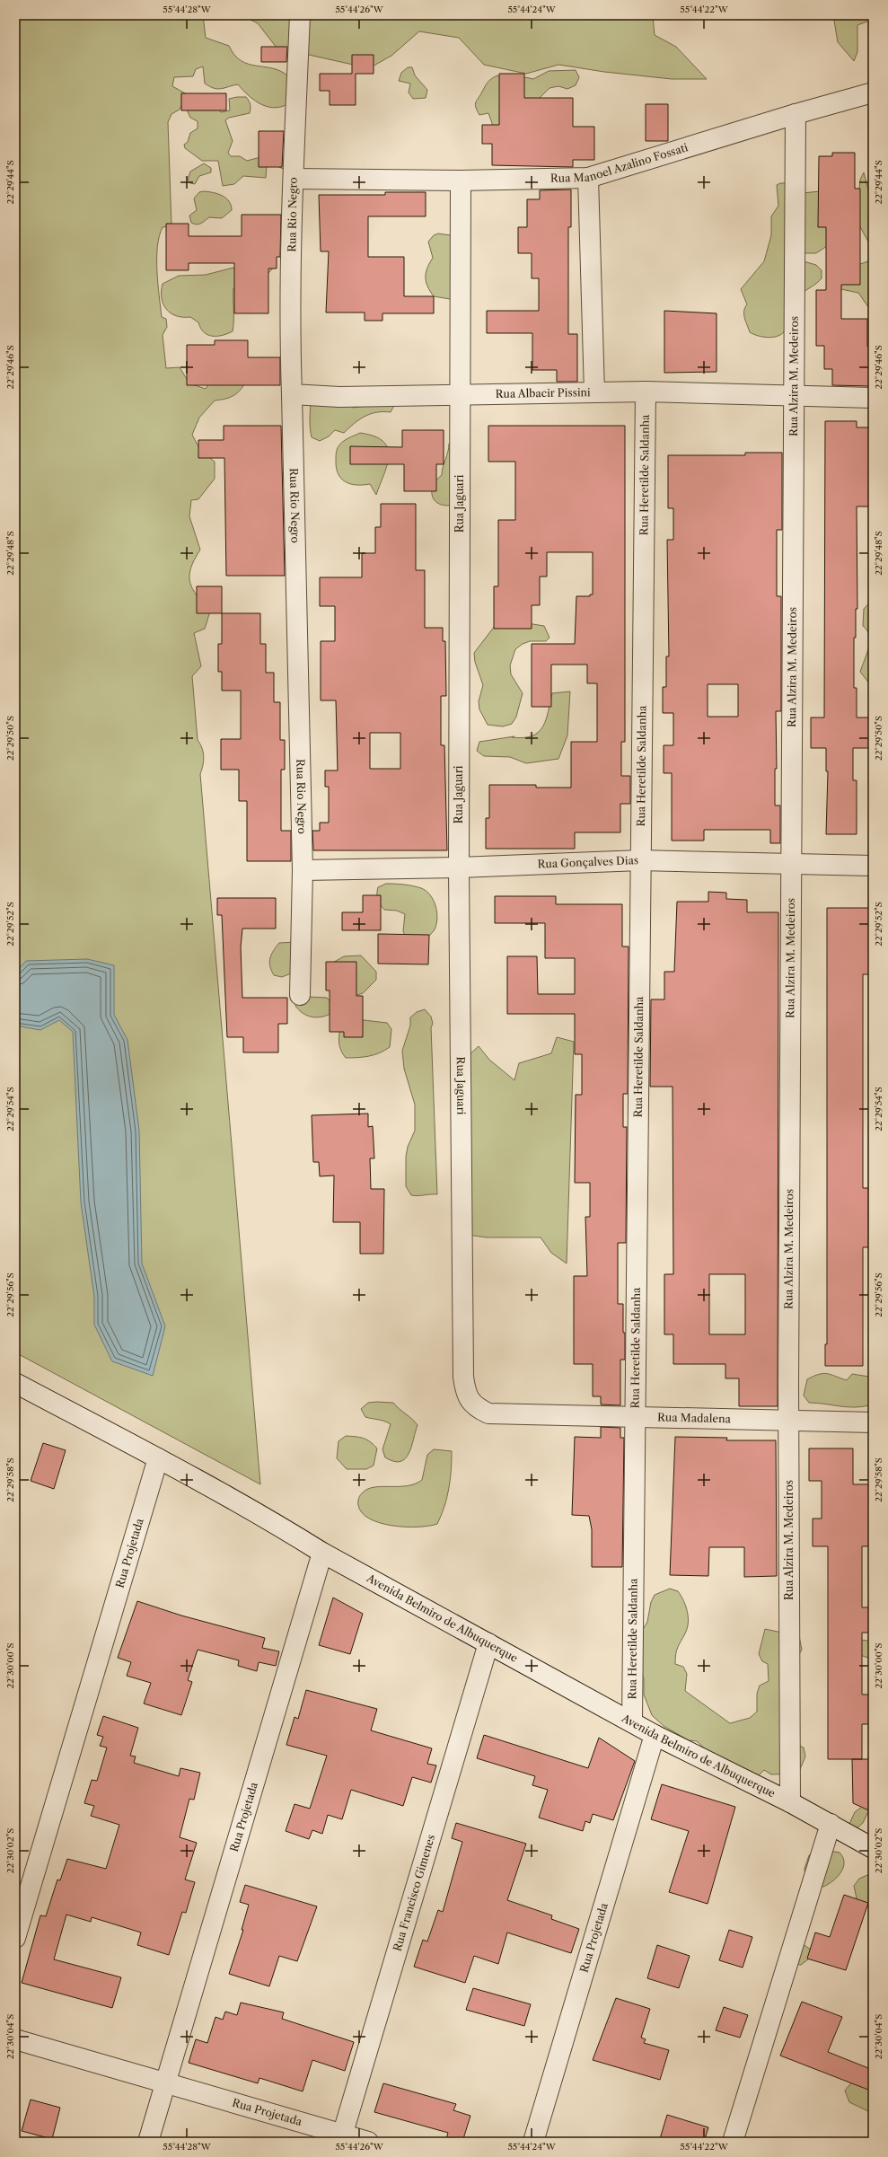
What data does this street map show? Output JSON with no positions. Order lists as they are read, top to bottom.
{
  "streets": {
    "street": [
      "Rua Manoel Azalino Fossati",
      "Rua Rio Negro",
      "Rua Alzira M. Medeiros",
      "Rua Albacir Pissini",
      "Rua Heretilde Saldanha",
      "Rua Jaguari",
      "Rua Gonçalves Dias",
      "Rua Madalena",
      "Rua Projetada",
      "Avenida Belmiro de Albuquerque",
      "Rua Francisco Gimenes"
    ]
  },
  "crossings": [
    ["Rua Manoel Azalino Fossati", "Rua Rio Negro"],
    ["Rua Manoel Azalino Fossati", "Rua Alzira M. Medeiros"],
    ["Rua Manoel Azalino Fossati", "Rua Jaguari"],
    ["Rua Rio Negro", "Rua Albacir Pissini"],
    ["Rua Rio Negro", "Rua Gonçalves Dias"],
    ["Rua Alzira M. Medeiros", "Rua Albacir Pissini"],
    ["Rua Alzira M. Medeiros", "Rua Gonçalves Dias"],
    ["Rua Alzira M. Medeiros", "Rua Madalena"],
    ["Rua Alzira M. Medeiros", "Avenida Belmiro de Albuquerque"],
    ["Rua Albacir Pissini", "Rua Heretilde Saldanha"],
    ["Rua Albacir Pissini", "Rua Jaguari"],
    ["Rua Heretilde Saldanha", "Rua Gonçalves Dias"],
    ["Rua Heretilde Saldanha", "Rua Madalena"],
    ["Rua Heretilde Saldanha", "Avenida Belmiro de Albuquerque"],
    ["Rua Jaguari", "Rua Gonçalves Dias"],
    ["Rua Jaguari", "Rua Madalena"],
    ["Rua Projetada", "Avenida Belmiro de Albuquerque"],
    ["Rua Projetada", "Rua Francisco Gimenes"],
    ["Avenida Belmiro de Albuquerque", "Rua Francisco Gimenes"]
  ],
  "coordinates": [
    "55°44'28\"W",
    "55°44'26\"W",
    "55°44'24\"W",
    "55°44'22\"W",
    "22°29'44\"S",
    "22°29'46\"S",
    "22°29'48\"S",
    "22°29'50\"S",
    "22°29'52\"S",
    "22°29'54\"S",
    "22°29'56\"S",
    "22°29'58\"S",
    "22°30'00\"S",
    "22°30'02\"S",
    "22°30'04\"S"
  ]
}
